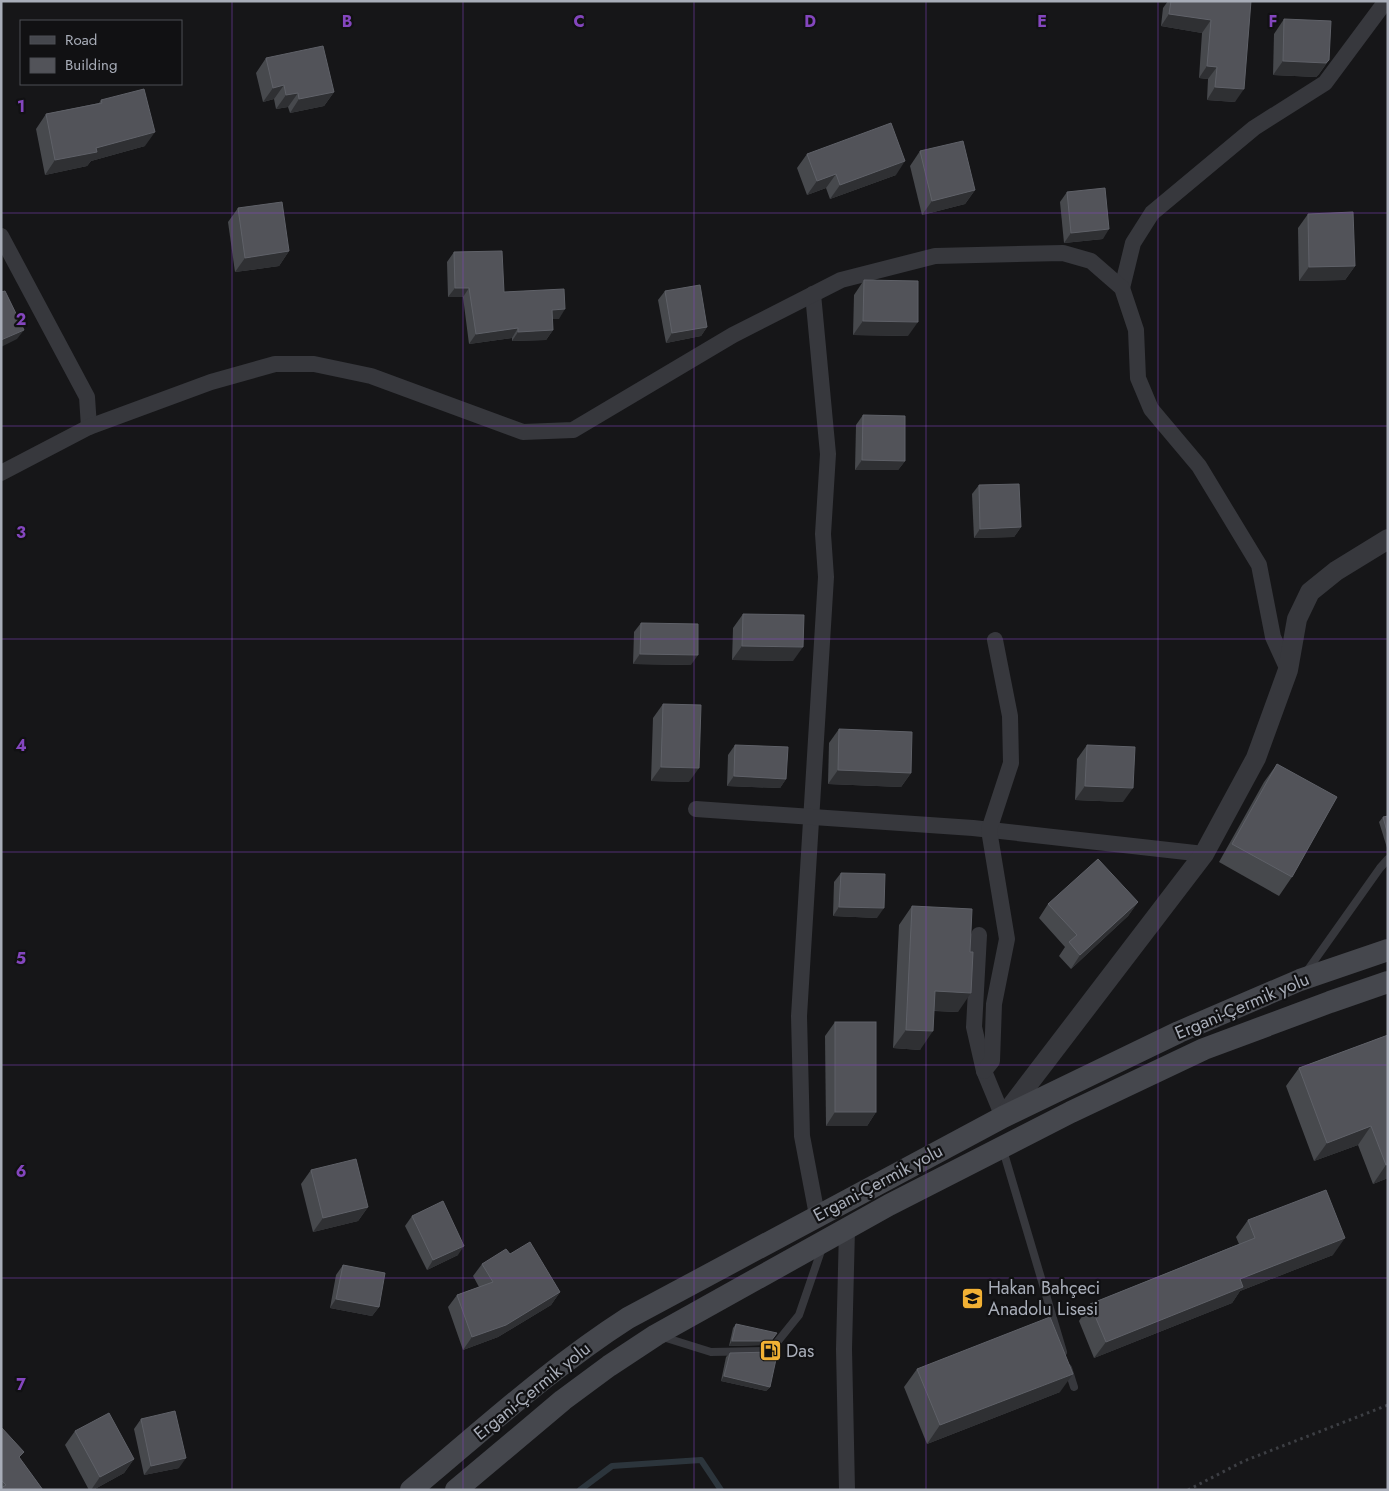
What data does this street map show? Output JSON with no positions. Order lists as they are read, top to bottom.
{
  "streets": {
    "main road": ["Ergani-Çermik yolu"]
  },
  "places": {
    "school or university": ["Hakan Bahçeci Anadolu Lisesi"],
    "fuel station": ["Das"]
  },
  "legend": ["Road", "Building"],
  "grid": {
    "columns": [
      "B",
      "C",
      "D",
      "E",
      "F"
    ],
    "rows": [
      "1",
      "2",
      "3",
      "4",
      "5",
      "6",
      "7"
    ]
  }
}
